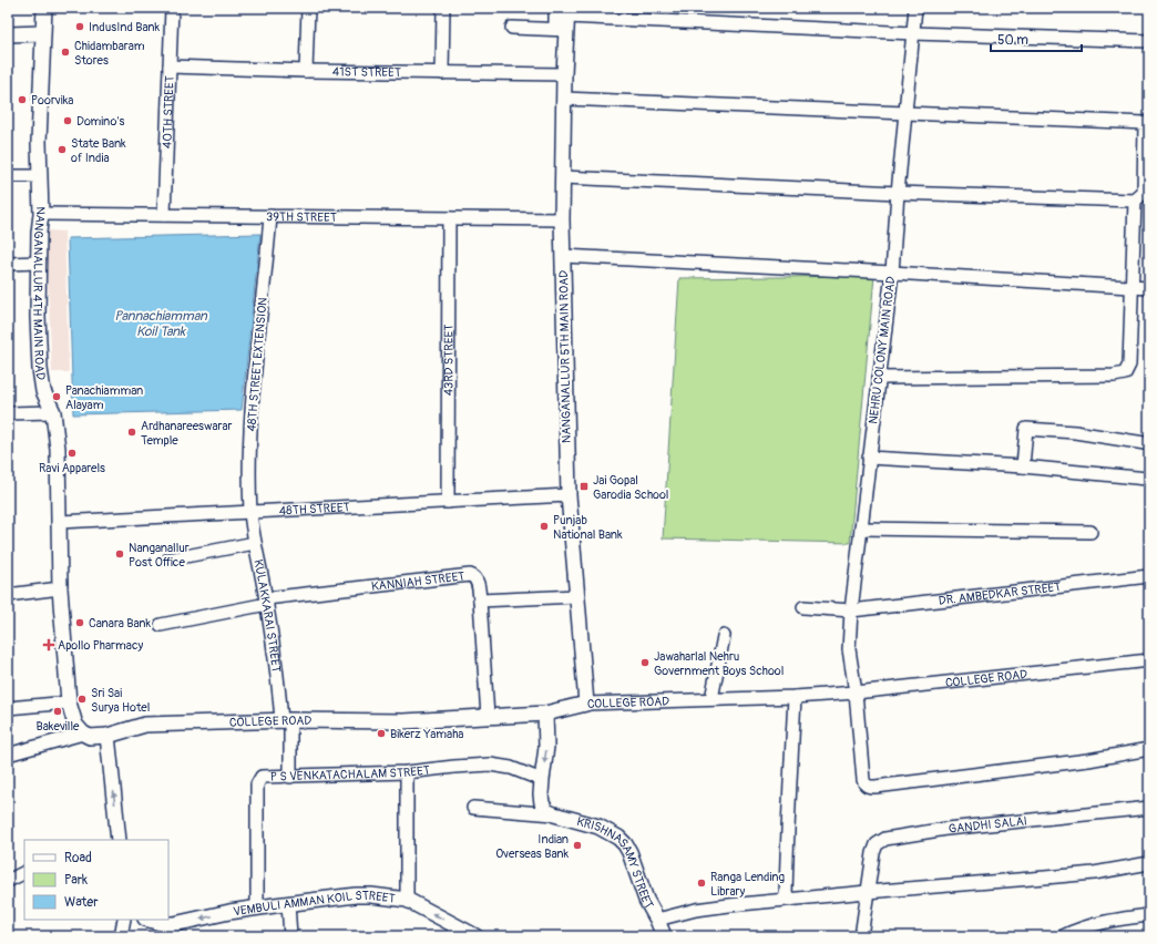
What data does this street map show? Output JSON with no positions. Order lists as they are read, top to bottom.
{
  "streets": {
    "street": [
      "41ST STREET",
      "40TH STREET",
      "39TH STREET",
      "NANGANALLUR 4TH MAIN ROAD",
      "NEHRU COLONY MAIN ROAD",
      "NANGANALLUR 5TH MAIN ROAD",
      "43RD STREET",
      "48TH STREET EXTENSION",
      "48TH STREET",
      "KANNIAH STREET",
      "DR. AMBEDKAR STREET",
      "KULAKKARAI STREET",
      "COLLEGE ROAD",
      "P S VENKATACHALAM STREET",
      "GANDHI SALAI",
      "KRISHNASAMY STREET",
      "VEMBULI AMMAN KOIL STREET"
    ]
  },
  "crossings": [
    ["41ST STREET", "40TH STREET"],
    ["41ST STREET", "NANGANALLUR 5TH MAIN ROAD"],
    ["40TH STREET", "39TH STREET"],
    ["39TH STREET", "NANGANALLUR 4TH MAIN ROAD"],
    ["39TH STREET", "NANGANALLUR 5TH MAIN ROAD"],
    ["39TH STREET", "43RD STREET"],
    ["39TH STREET", "48TH STREET EXTENSION"],
    ["NANGANALLUR 4TH MAIN ROAD", "48TH STREET"],
    ["NEHRU COLONY MAIN ROAD", "DR. AMBEDKAR STREET"],
    ["NEHRU COLONY MAIN ROAD", "COLLEGE ROAD"],
    ["NANGANALLUR 5TH MAIN ROAD", "48TH STREET"],
    ["NANGANALLUR 5TH MAIN ROAD", "COLLEGE ROAD"],
    ["43RD STREET", "48TH STREET"],
    ["48TH STREET EXTENSION", "48TH STREET"],
    ["48TH STREET EXTENSION", "KULAKKARAI STREET"],
    ["48TH STREET", "KULAKKARAI STREET"],
    ["KANNIAH STREET", "KULAKKARAI STREET"],
    ["KANNIAH STREET", "COLLEGE ROAD"],
    ["KULAKKARAI STREET", "COLLEGE ROAD"],
    ["KULAKKARAI STREET", "P S VENKATACHALAM STREET"],
    ["P S VENKATACHALAM STREET", "VEMBULI AMMAN KOIL STREET"]
  ],
  "one_way": ["VEMBULI AMMAN KOIL STREET"],
  "water": ["Pannachiamman Koil Tank"],
  "places": {
    "other": [
      "IndusInd Bank",
      "Chidambaram Stores",
      "Poorvika",
      "Domino's",
      "State Bank of India",
      "Panachiamman Alayam",
      "Ardhanareeswarar Temple",
      "Ravi Apparels",
      "Punjab National Bank",
      "Nanganallur Post Office",
      "Canara Bank",
      "Jawaharlal Nehru Government Boys School",
      "Sri Sai Surya Hotel",
      "Bakeville",
      "Bikerz Yamaha",
      "Indian Overseas Bank",
      "Ranga Lending Library"
    ],
    "transit": ["Jai Gopal Garodia School"],
    "health": ["Apollo Pharmacy"]
  },
  "legend": ["Road", "Park", "Water"],
  "scale_bar": "50 m"
}
